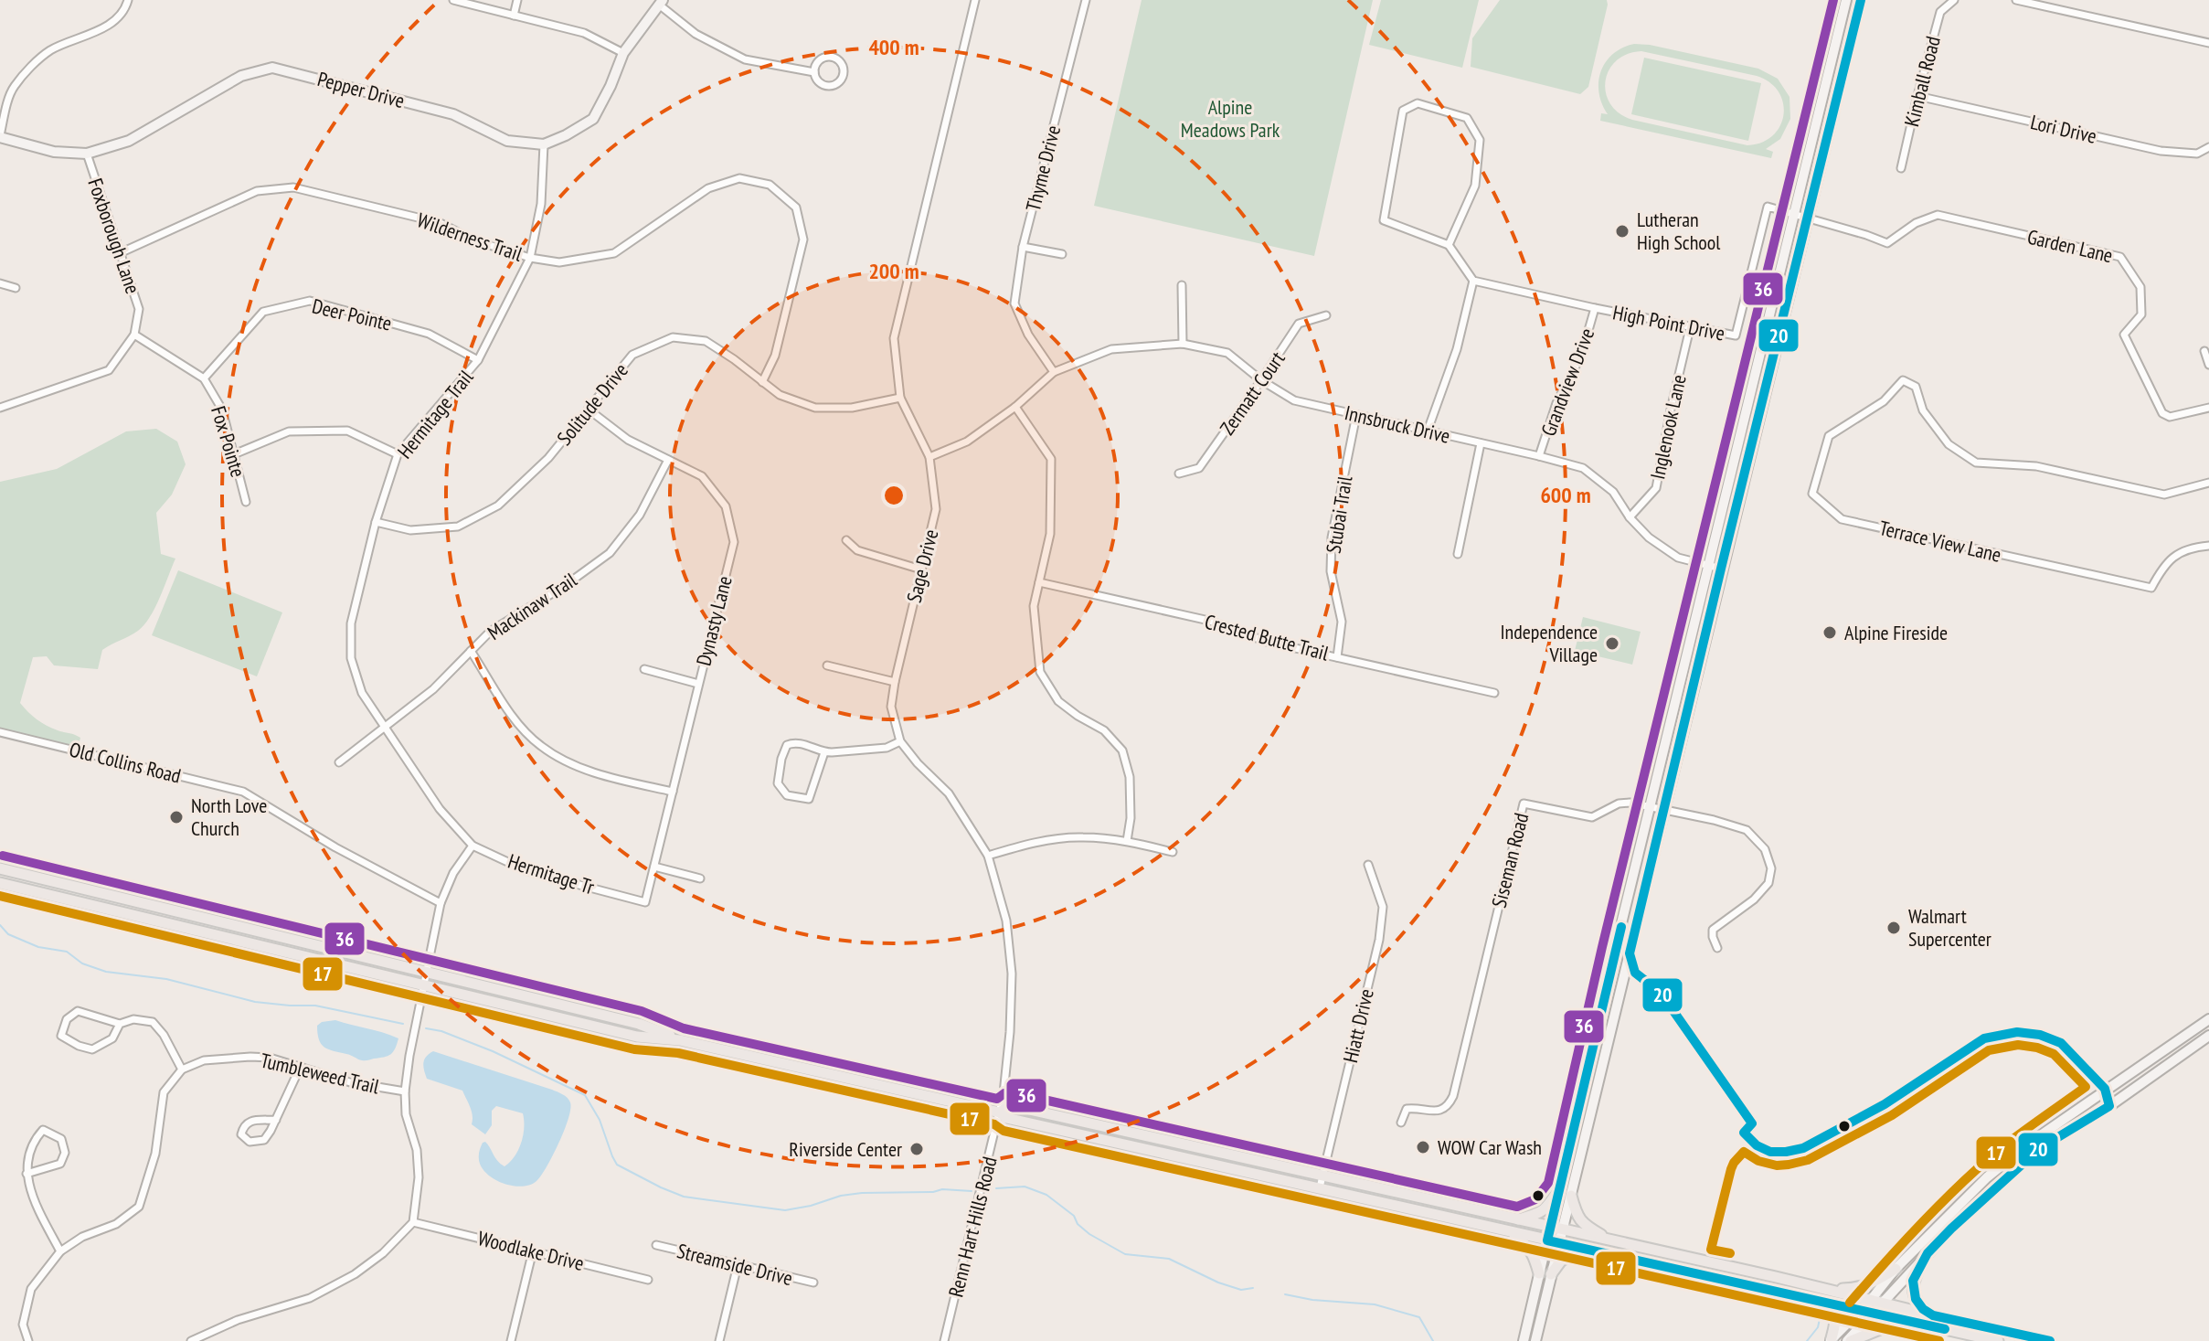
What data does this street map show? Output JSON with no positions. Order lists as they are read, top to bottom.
{
  "streets": {
    "main road": ["Pepper Drive"],
    "street": [
      "Kimball Road",
      "Lori Drive",
      "Thyme Drive",
      "Foxborough Lane",
      "Wilderness Trail",
      "Garden Lane",
      "Deer Pointe",
      "High Point Drive",
      "Grandview Drive",
      "Zermatt Court",
      "Solitude Drive",
      "Hermitage Trail",
      "Innsbruck Drive",
      "Inglenook Lane",
      "Fox Pointe",
      "Stubai Trail",
      "Terrace View Lane",
      "Sage Drive",
      "Mackinaw Trail",
      "Dynasty Lane",
      "Crested Butte Trail",
      "Old Collins Road",
      "Siseman Road",
      "Hermitage Tr",
      "Hiatt Drive",
      "Tumbleweed Trail",
      "Renn Hart Hills Road",
      "Woodlake Drive",
      "Streamside Drive"
    ]
  },
  "crossings": [
    ["Kimball Road", "Lori Drive"],
    ["Pepper Drive", "Foxborough Lane"],
    ["Pepper Drive", "Hermitage Trail"],
    ["Thyme Drive", "Innsbruck Drive"],
    ["Foxborough Lane", "Wilderness Trail"],
    ["Foxborough Lane", "Fox Pointe"],
    ["Wilderness Trail", "Solitude Drive"],
    ["Wilderness Trail", "Hermitage Trail"],
    ["Garden Lane", "High Point Drive"],
    ["Deer Pointe", "Hermitage Trail"],
    ["Deer Pointe", "Fox Pointe"],
    ["High Point Drive", "Grandview Drive"],
    ["High Point Drive", "Inglenook Lane"],
    ["Grandview Drive", "Innsbruck Drive"],
    ["Zermatt Court", "Innsbruck Drive"],
    ["Solitude Drive", "Hermitage Trail"],
    ["Solitude Drive", "Sage Drive"],
    ["Solitude Drive", "Dynasty Lane"],
    ["Hermitage Trail", "Mackinaw Trail"],
    ["Hermitage Trail", "Hermitage Tr"],
    ["Innsbruck Drive", "Inglenook Lane"],
    ["Innsbruck Drive", "Stubai Trail"],
    ["Innsbruck Drive", "Sage Drive"],
    ["Stubai Trail", "Crested Butte Trail"],
    ["Sage Drive", "Renn Hart Hills Road"],
    ["Mackinaw Trail", "Dynasty Lane"],
    ["Mackinaw Trail", "Hermitage Tr"],
    ["Dynasty Lane", "Hermitage Tr"]
  ],
  "parks": ["Alpine Meadows Park"],
  "places": [
    "Lutheran High School",
    "Alpine Fireside",
    "Independence Village",
    "North Love Church",
    "Walmart Supercenter",
    "WOW Car Wash",
    "Riverside Center"
  ],
  "lines": ["transit line 20", "transit line 36", "transit line 17"],
  "rings": ["400 m", "200 m", "600 m"]
}
